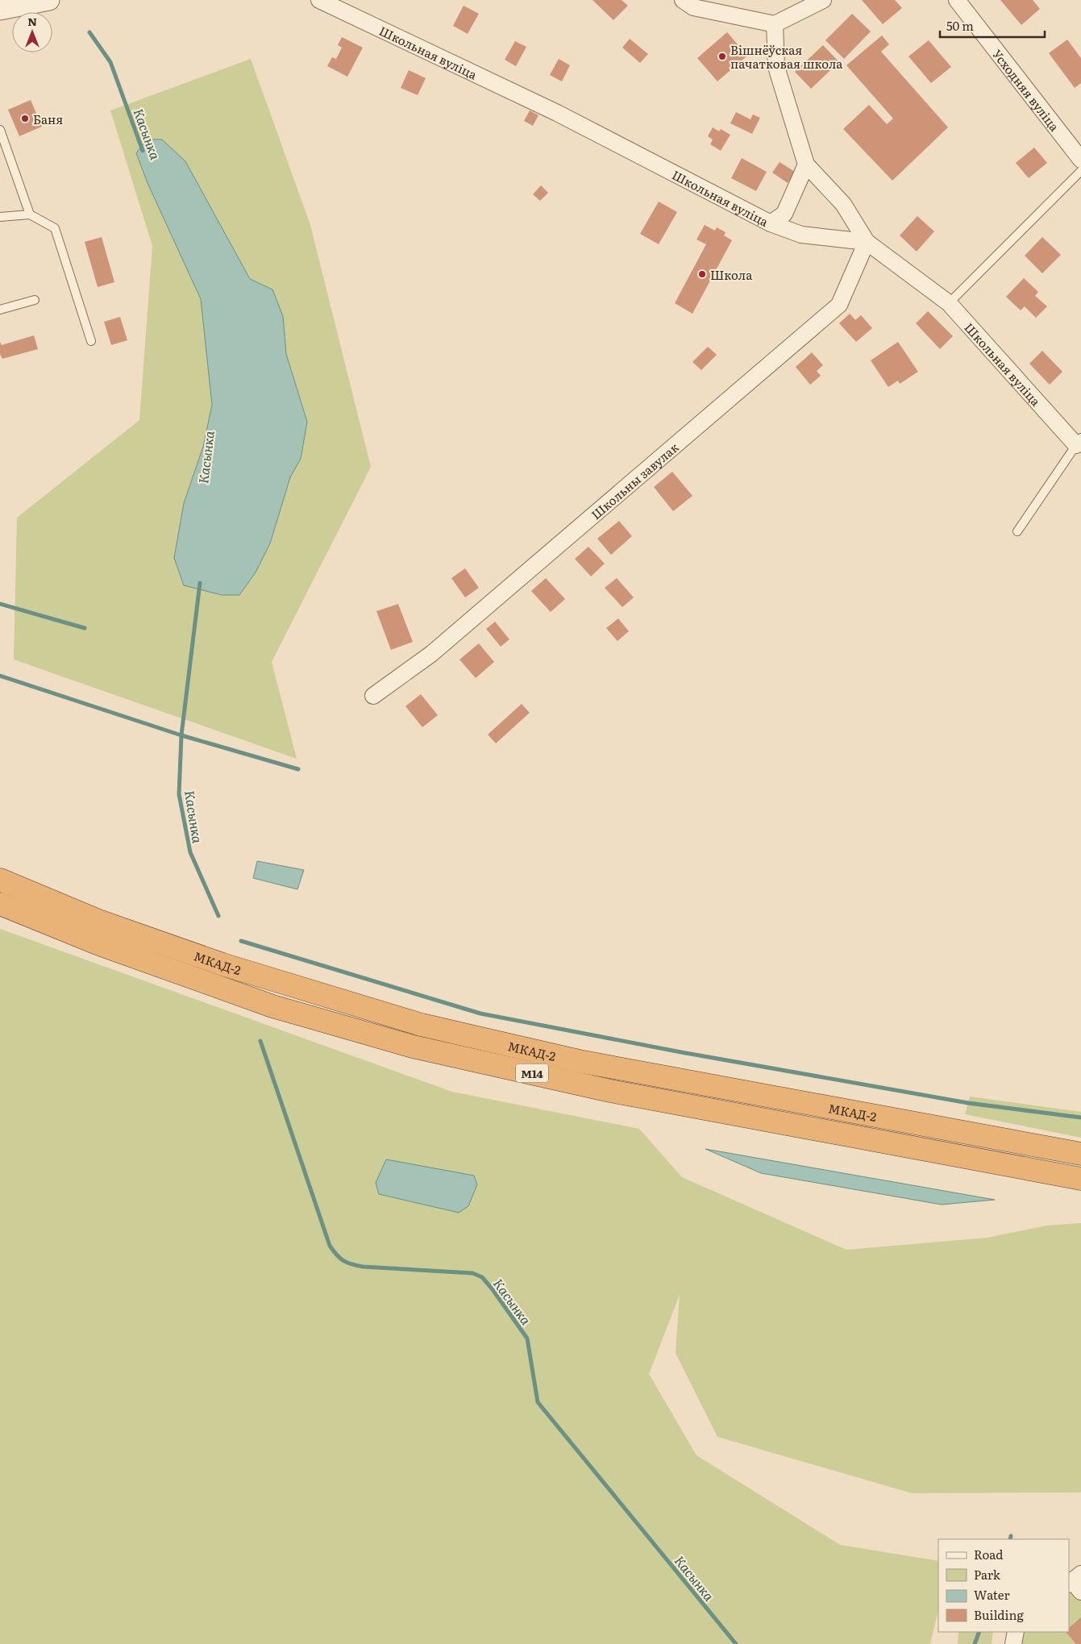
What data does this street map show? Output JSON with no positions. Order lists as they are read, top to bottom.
{
  "streets": {
    "highway": ["МКАД-2", "М14"],
    "street": ["Школьная вуліца", "Усходняя вуліца", "Школьны завулак"]
  },
  "crossings": [
    ["Школьная вуліца", "Школьны завулак"]
  ],
  "water": ["Касынка"],
  "places": ["Вішнёўская пачатковая школа", "Баня", "Школа"],
  "legend": [
    "Road",
    "Park",
    "Water",
    "Building"
  ],
  "scale_bar": "50 m",
  "north": "top"
}
